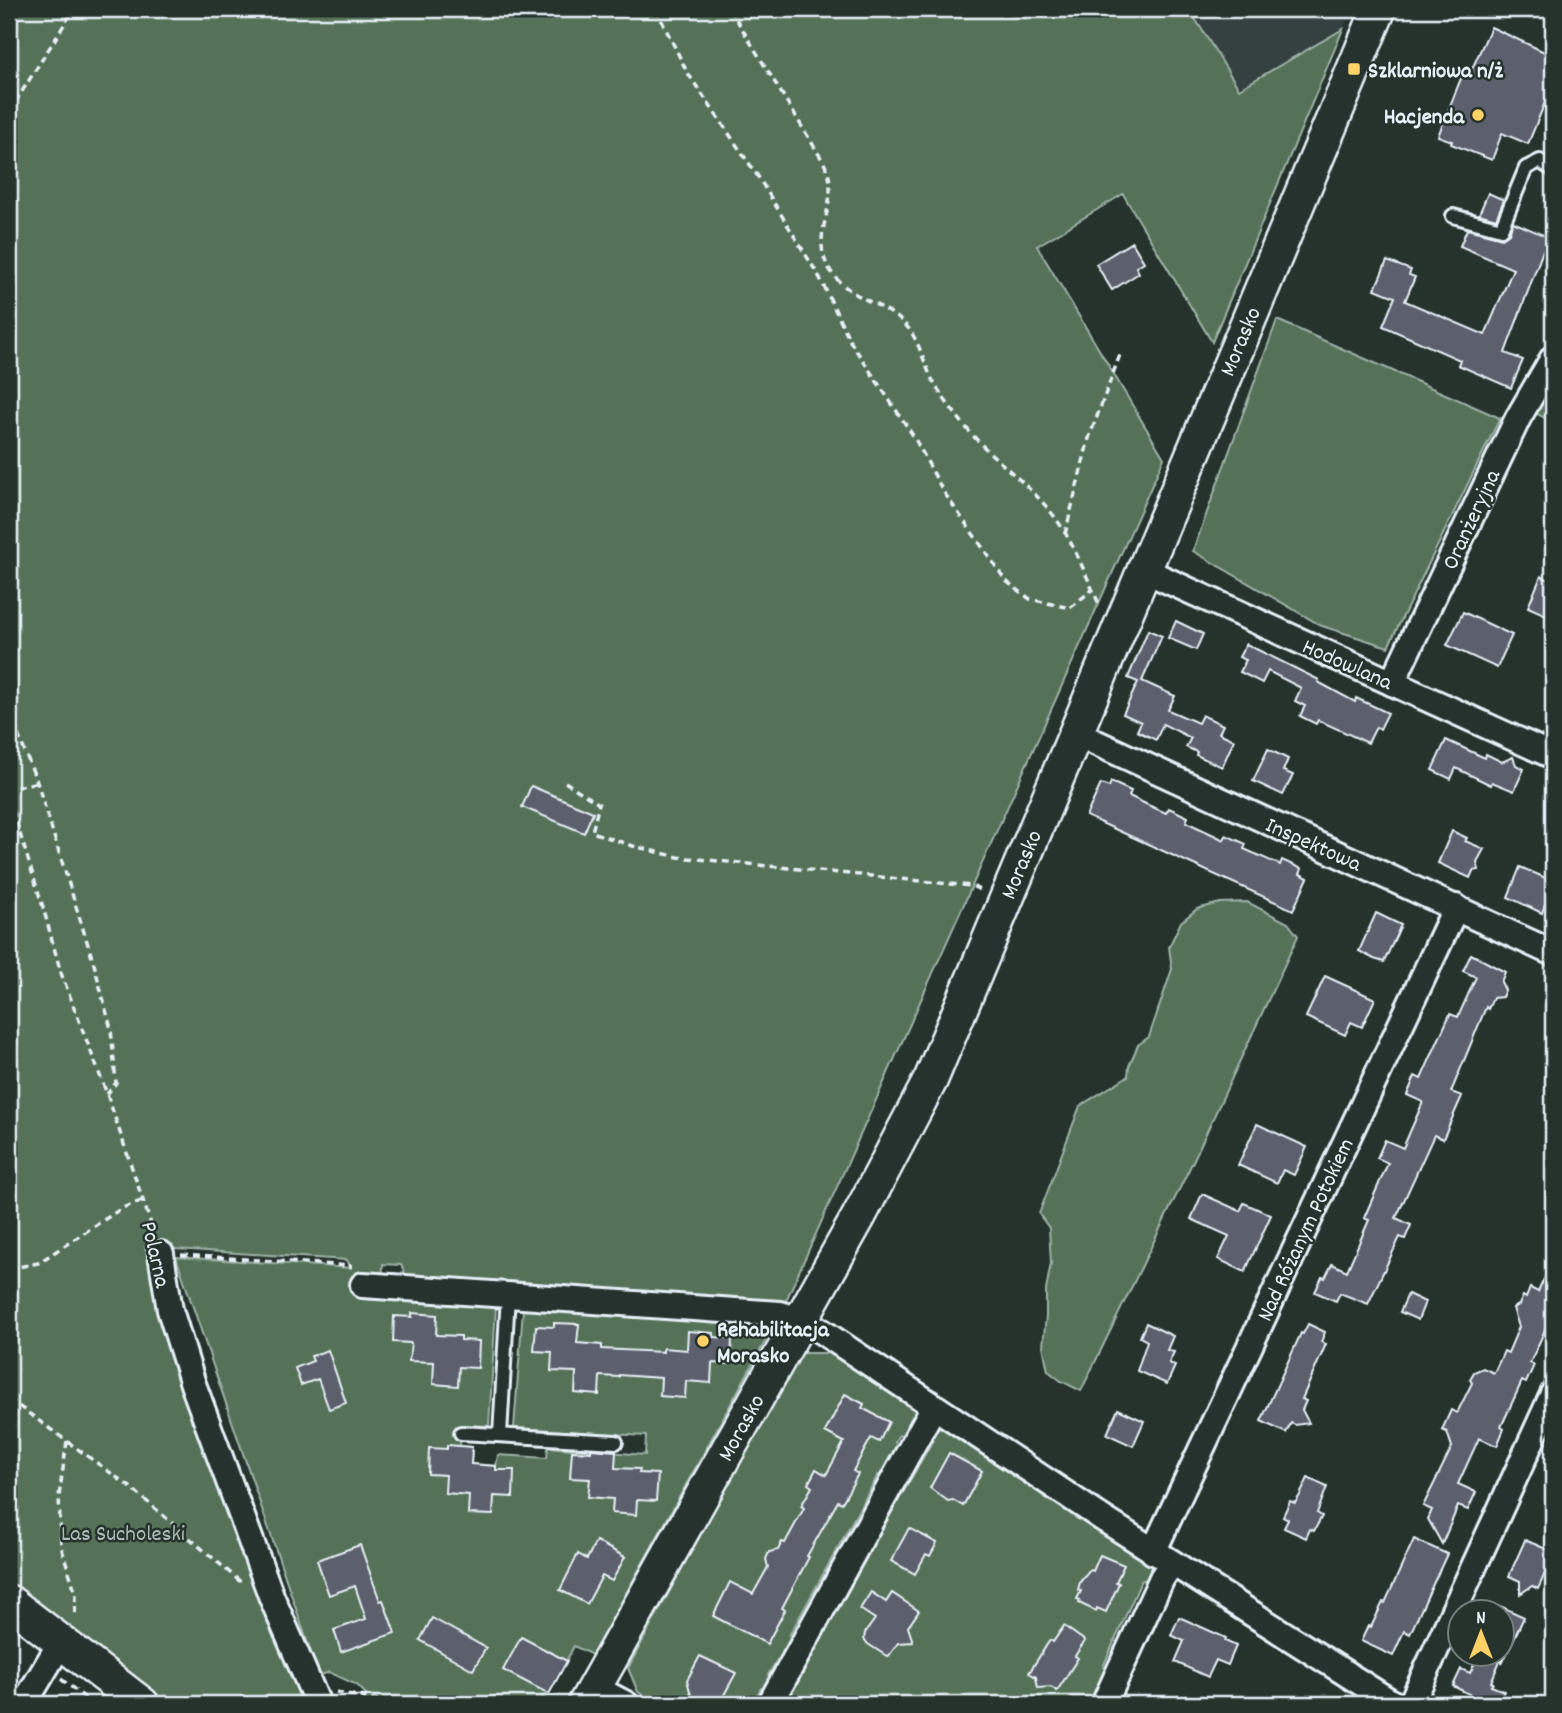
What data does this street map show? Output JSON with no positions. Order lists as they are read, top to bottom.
{
  "streets": {
    "street": [
      "Morasko",
      "Oranżeryjna",
      "Hodowlana",
      "Inspektowa",
      "Nad Różanym Potokiem",
      "Polarna"
    ]
  },
  "crossings": [
    ["Morasko", "Hodowlana"],
    ["Morasko", "Inspektowa"],
    ["Oranżeryjna", "Hodowlana"],
    ["Inspektowa", "Nad Różanym Potokiem"]
  ],
  "parks": ["Las Sucholeski"],
  "places": {
    "transit": ["Szklarniowa n/ż"],
    "other": ["Hacjenda", "Rehabilitacja Morasko"]
  },
  "north": "top"
}
